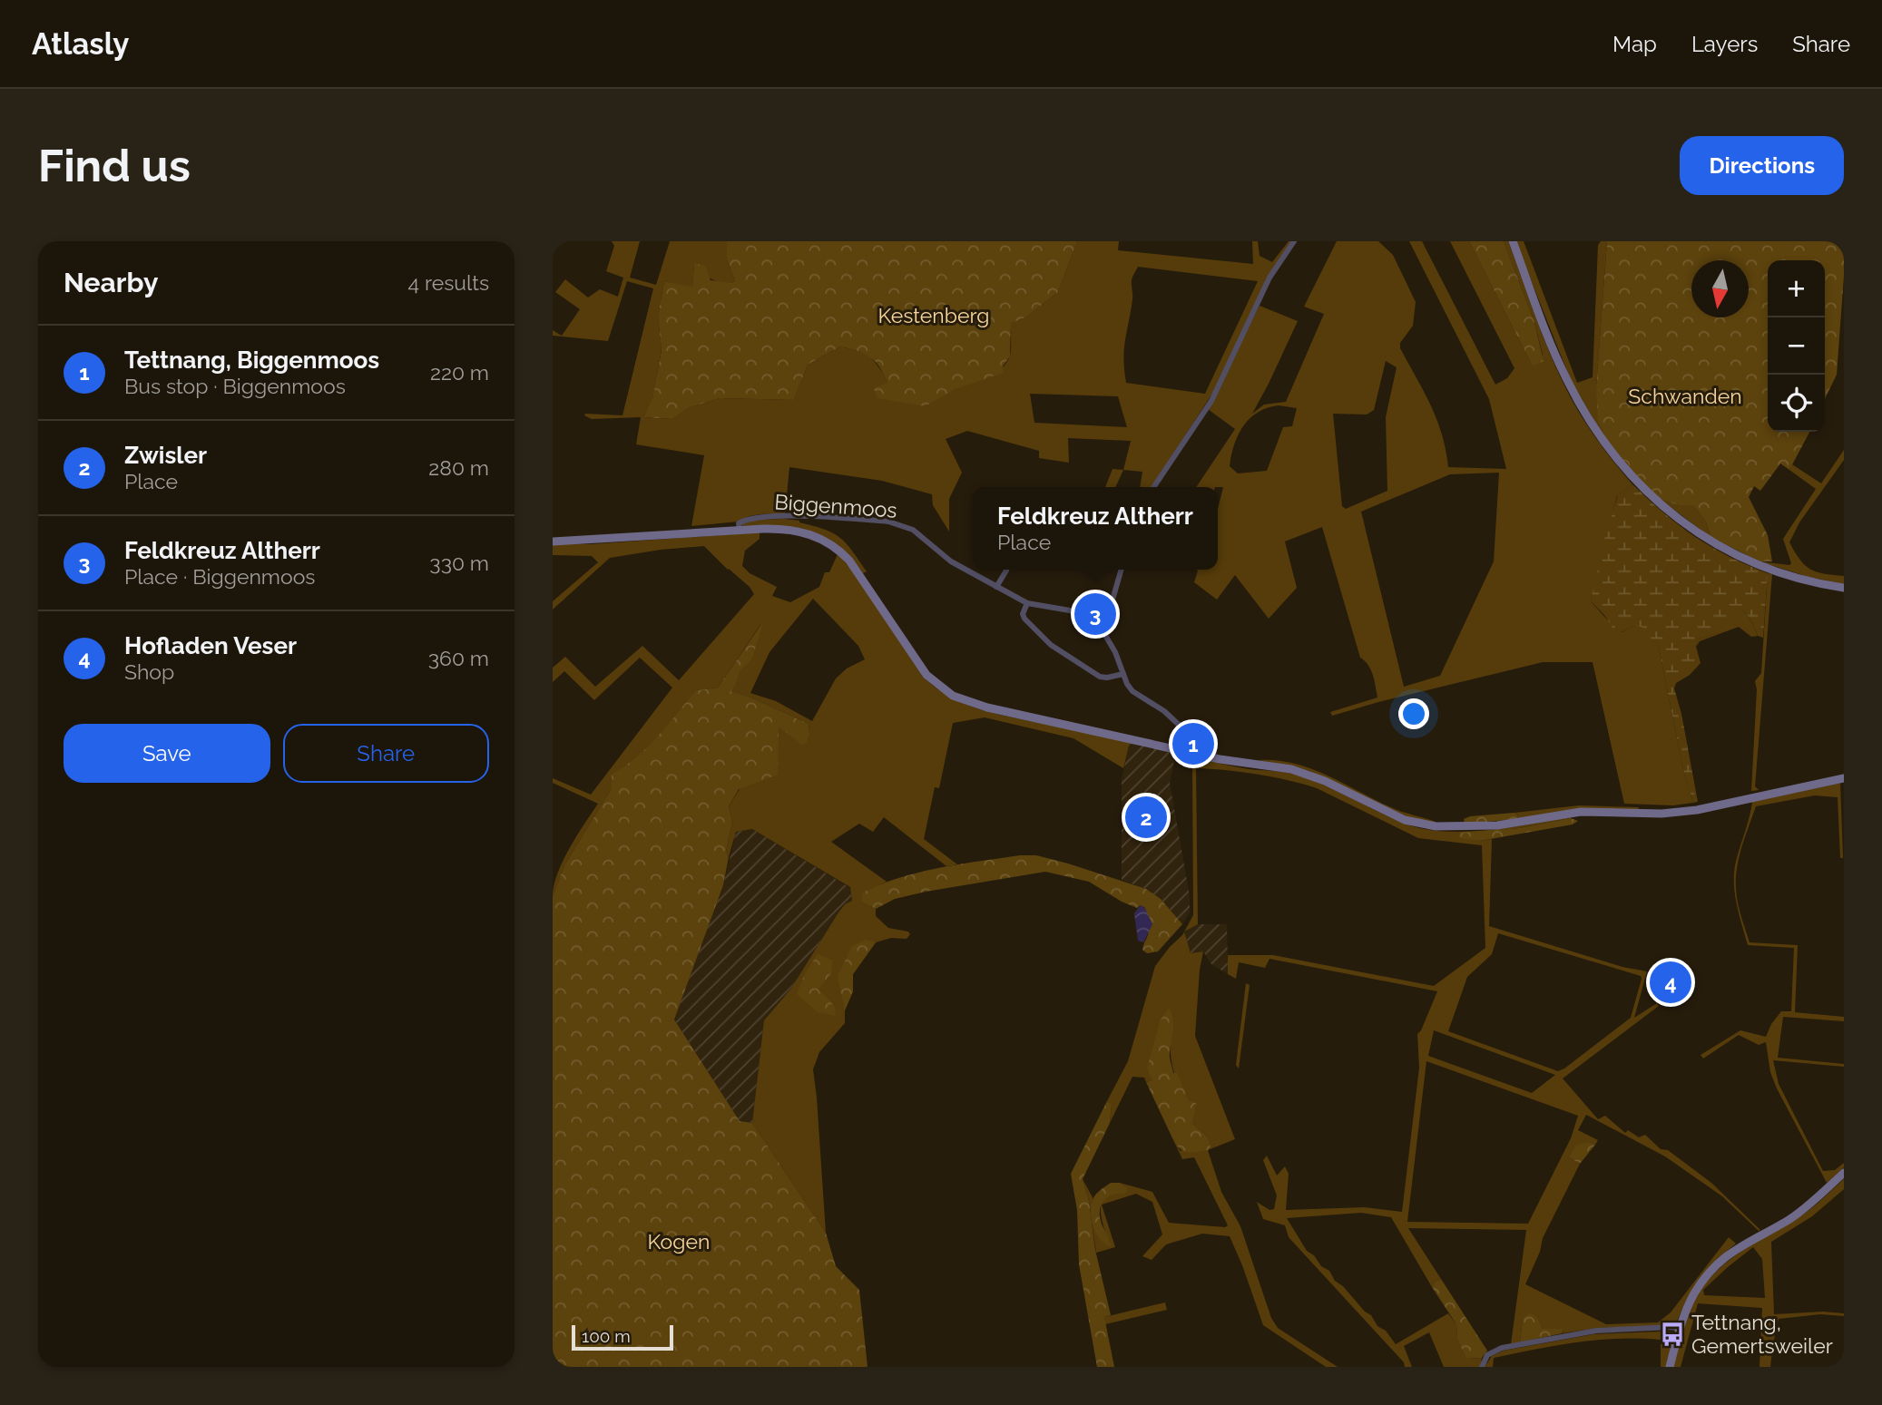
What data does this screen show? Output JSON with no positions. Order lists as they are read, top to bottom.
{
  "streets": {
    "street": ["Biggenmoos"]
  },
  "parks": ["Kestenberg", "Schwanden", "Kogen"],
  "places": {
    "bus stop": ["Tettnang, Gemertsweiler"]
  },
  "scale_bar": "100 m",
  "north": "bottom",
  "page": {
    "header": "Atlasly",
    "nav": ["Map", "Layers", "Share"],
    "buttons": [
      "Directions",
      ["Save", "Share"]
    ],
    "title": "Find us",
    "heading": ["Nearby", "4 results"],
    "map_buttons": ["+", "−"],
    "list": [
      {
        "mark": "1",
        "name": "Tettnang, Biggenmoos",
        "note": "Bus stop · Biggenmoos",
        "value": "220 m"
      },
      {
        "mark": "2",
        "name": "Zwisler",
        "note": "Place",
        "value": "280 m"
      },
      {
        "mark": "3",
        "name": "Feldkreuz Altherr",
        "note": "Place · Biggenmoos",
        "value": "330 m"
      },
      {
        "mark": "4",
        "name": "Hofladen Veser",
        "note": "Shop",
        "value": "360 m"
      }
    ],
    "popup": ["Feldkreuz Altherr", "Place"],
    "pins": [
      "3",
      "1",
      "2",
      "4"
    ],
    "scale": "100 m"
  }
}
